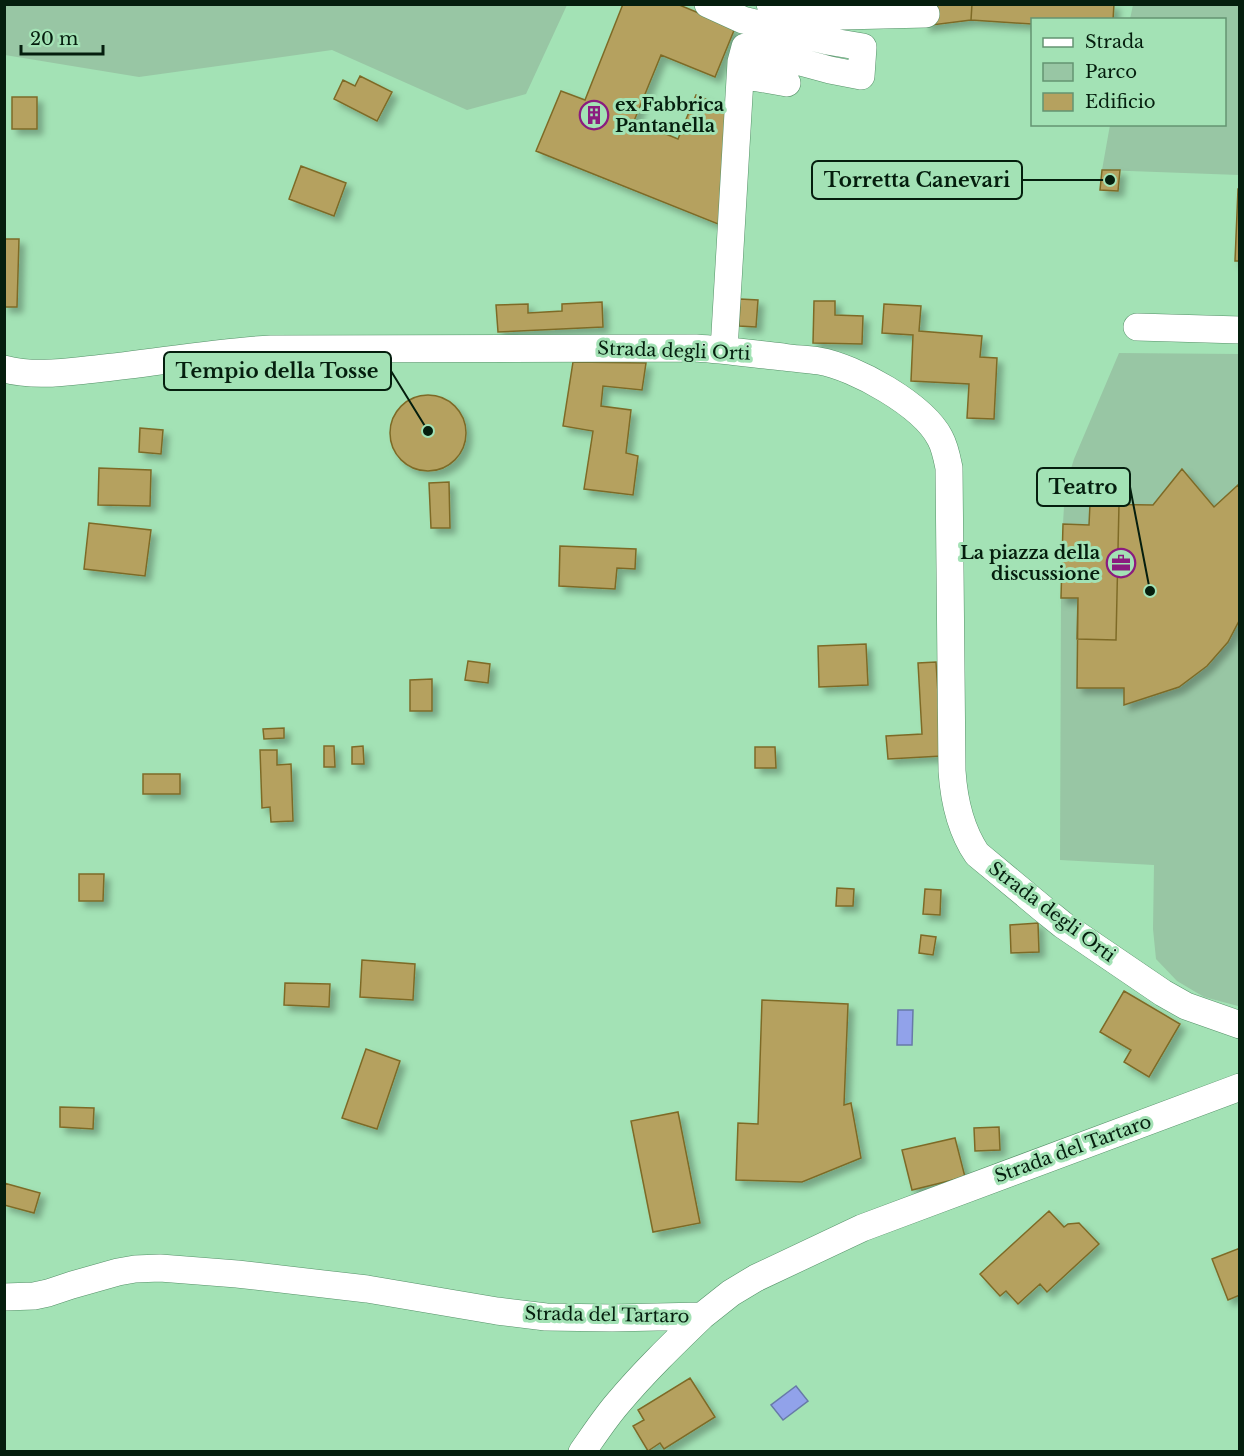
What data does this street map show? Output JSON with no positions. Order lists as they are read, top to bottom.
{
  "streets": {
    "street": ["Strada degli Orti", "Strada del Tartaro"]
  },
  "places": {
    "building": ["ex Fabbrica Pantanella"],
    "other": ["Torretta Canevari", "Tempio della Tosse", "Teatro"],
    "office": ["La piazza della discussione"]
  },
  "legend": ["Strada", "Parco", "Edificio"],
  "scale_bar": "20 m"
}
